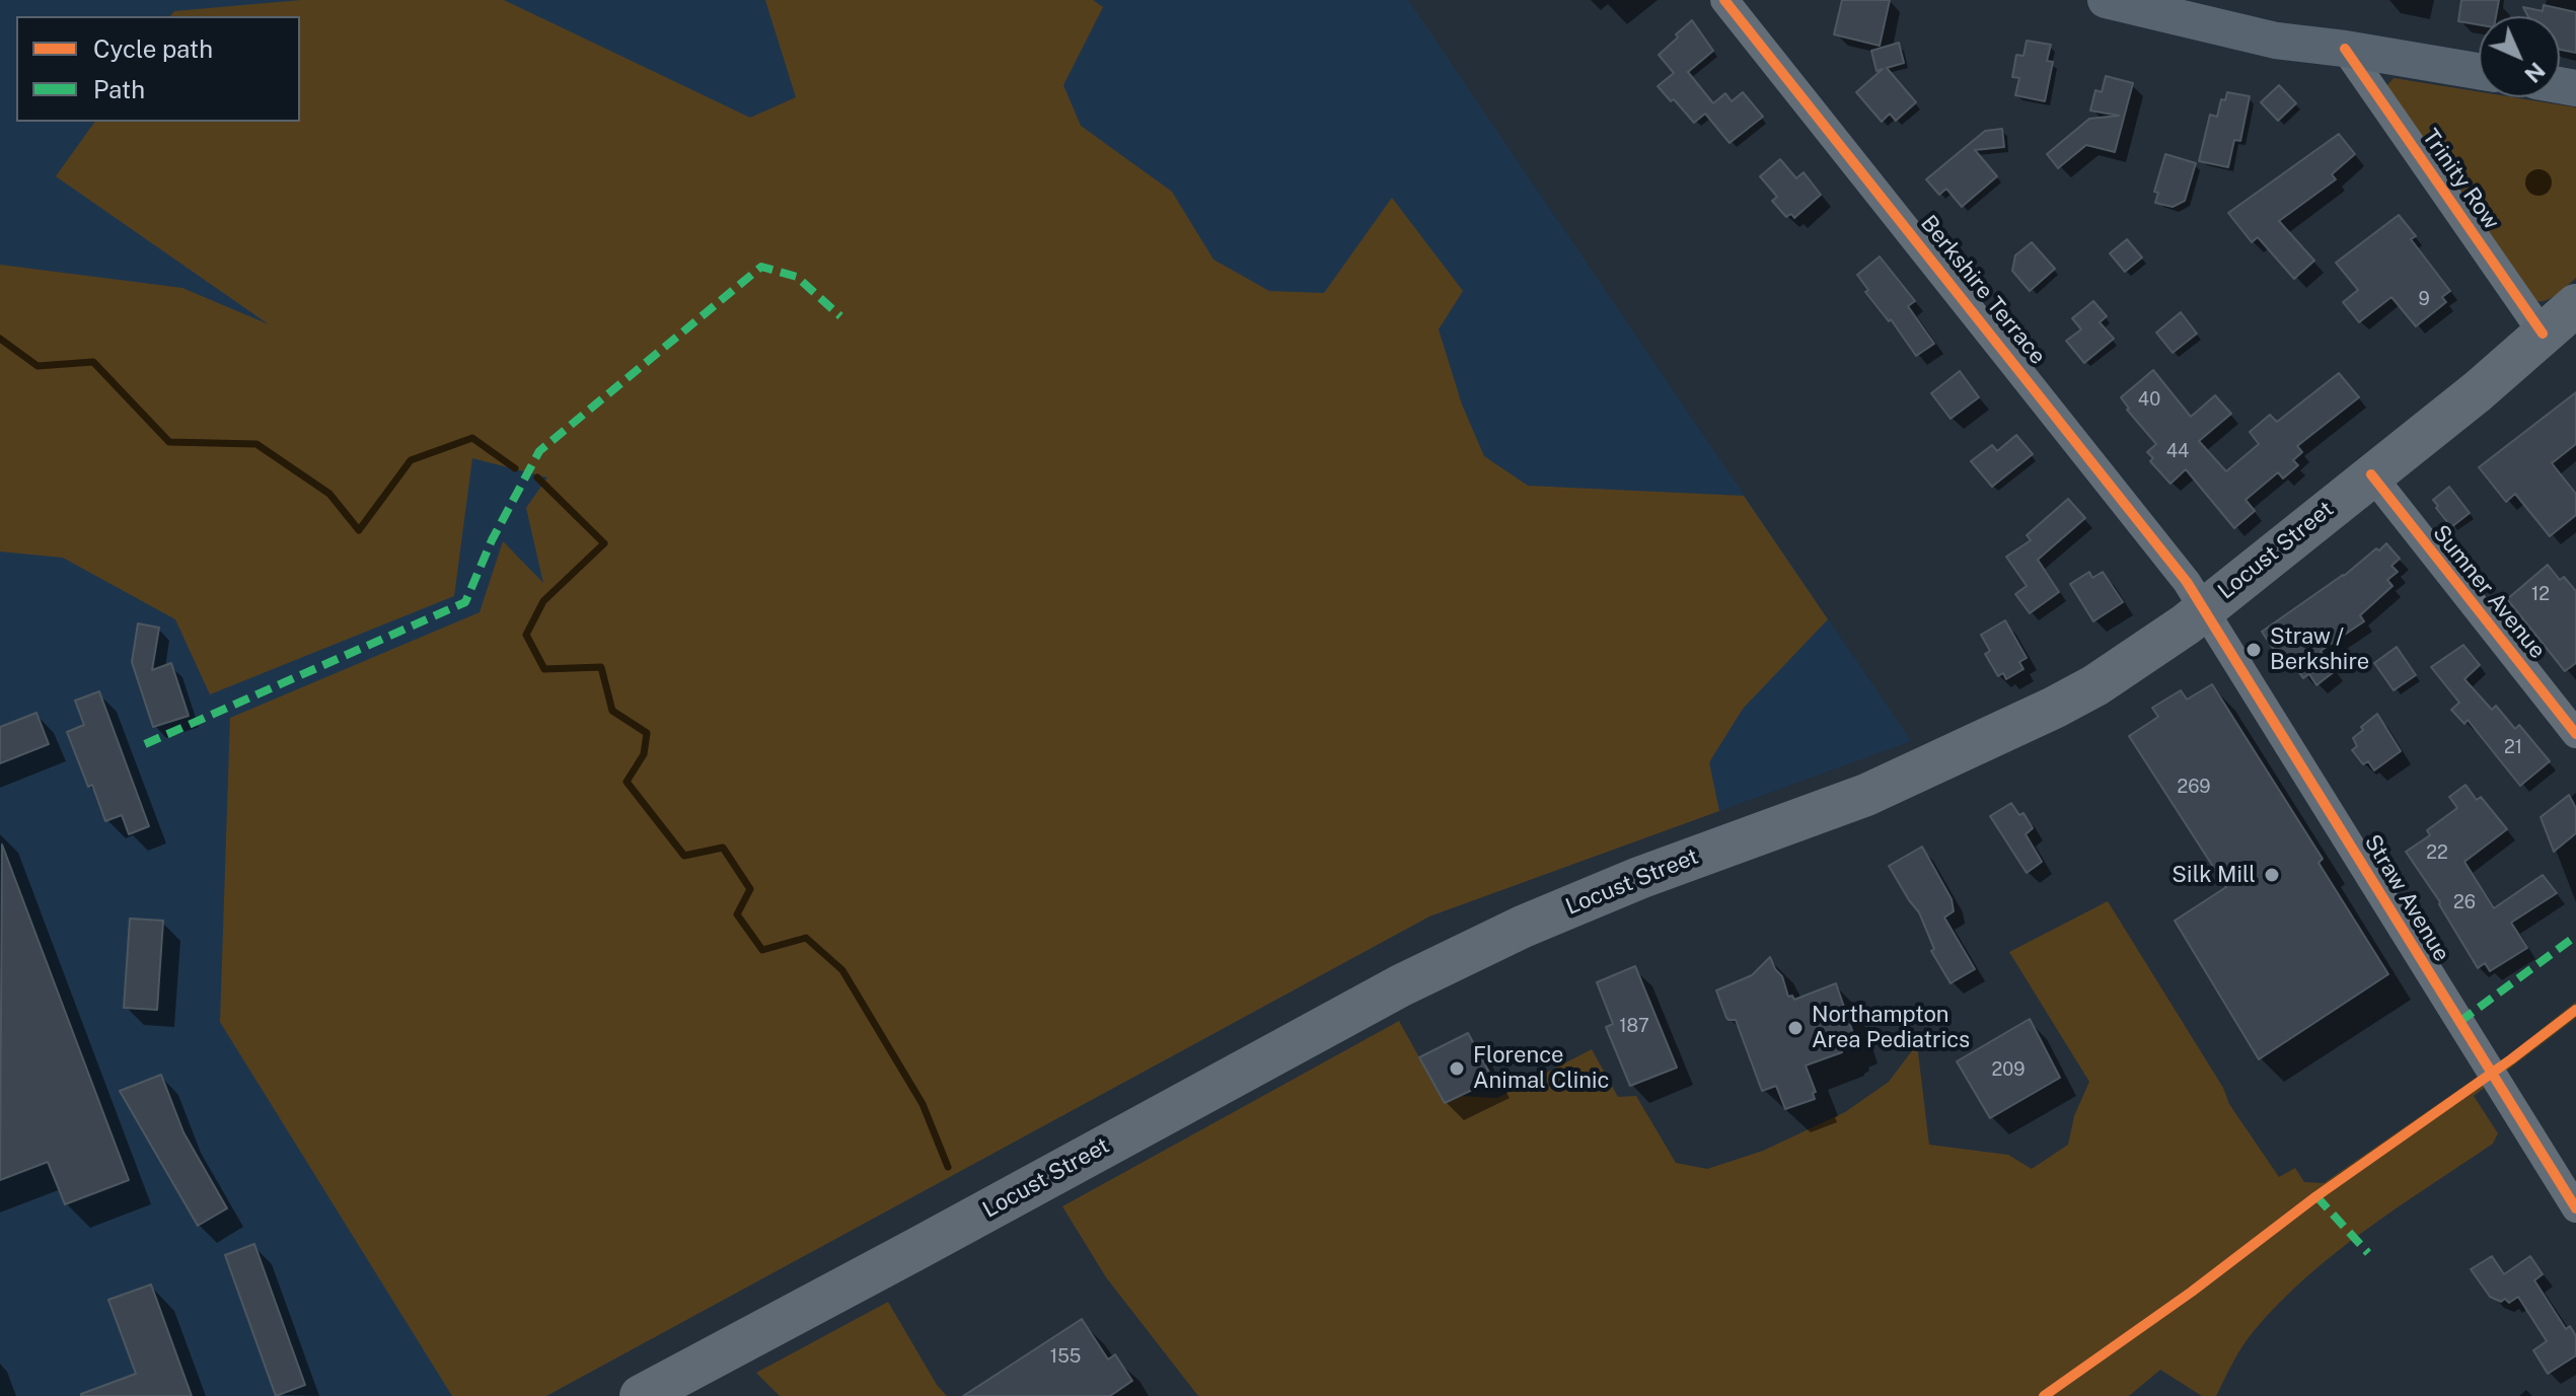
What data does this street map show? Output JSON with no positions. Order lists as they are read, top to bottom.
{
  "streets": {
    "highway": ["Locust Street"],
    "street": [
      "Trinity Row",
      "Berkshire Terrace",
      "Sumner Avenue",
      "Straw Avenue"
    ]
  },
  "crossings": [
    ["Trinity Row", "Locust Street"],
    ["Berkshire Terrace", "Locust Street"],
    ["Berkshire Terrace", "Straw Avenue"],
    ["Locust Street", "Sumner Avenue"],
    ["Locust Street", "Straw Avenue"]
  ],
  "places": [
    "Straw / Berkshire",
    "Silk Mill",
    "Northampton Area Pediatrics",
    "Florence Animal Clinic"
  ],
  "house_numbers": [
    "9",
    "40",
    "44",
    "12",
    "21",
    "269",
    "22",
    "26",
    "187",
    "209",
    "155"
  ],
  "legend": ["Cycle path", "Path"],
  "north": "bottom right"
}
